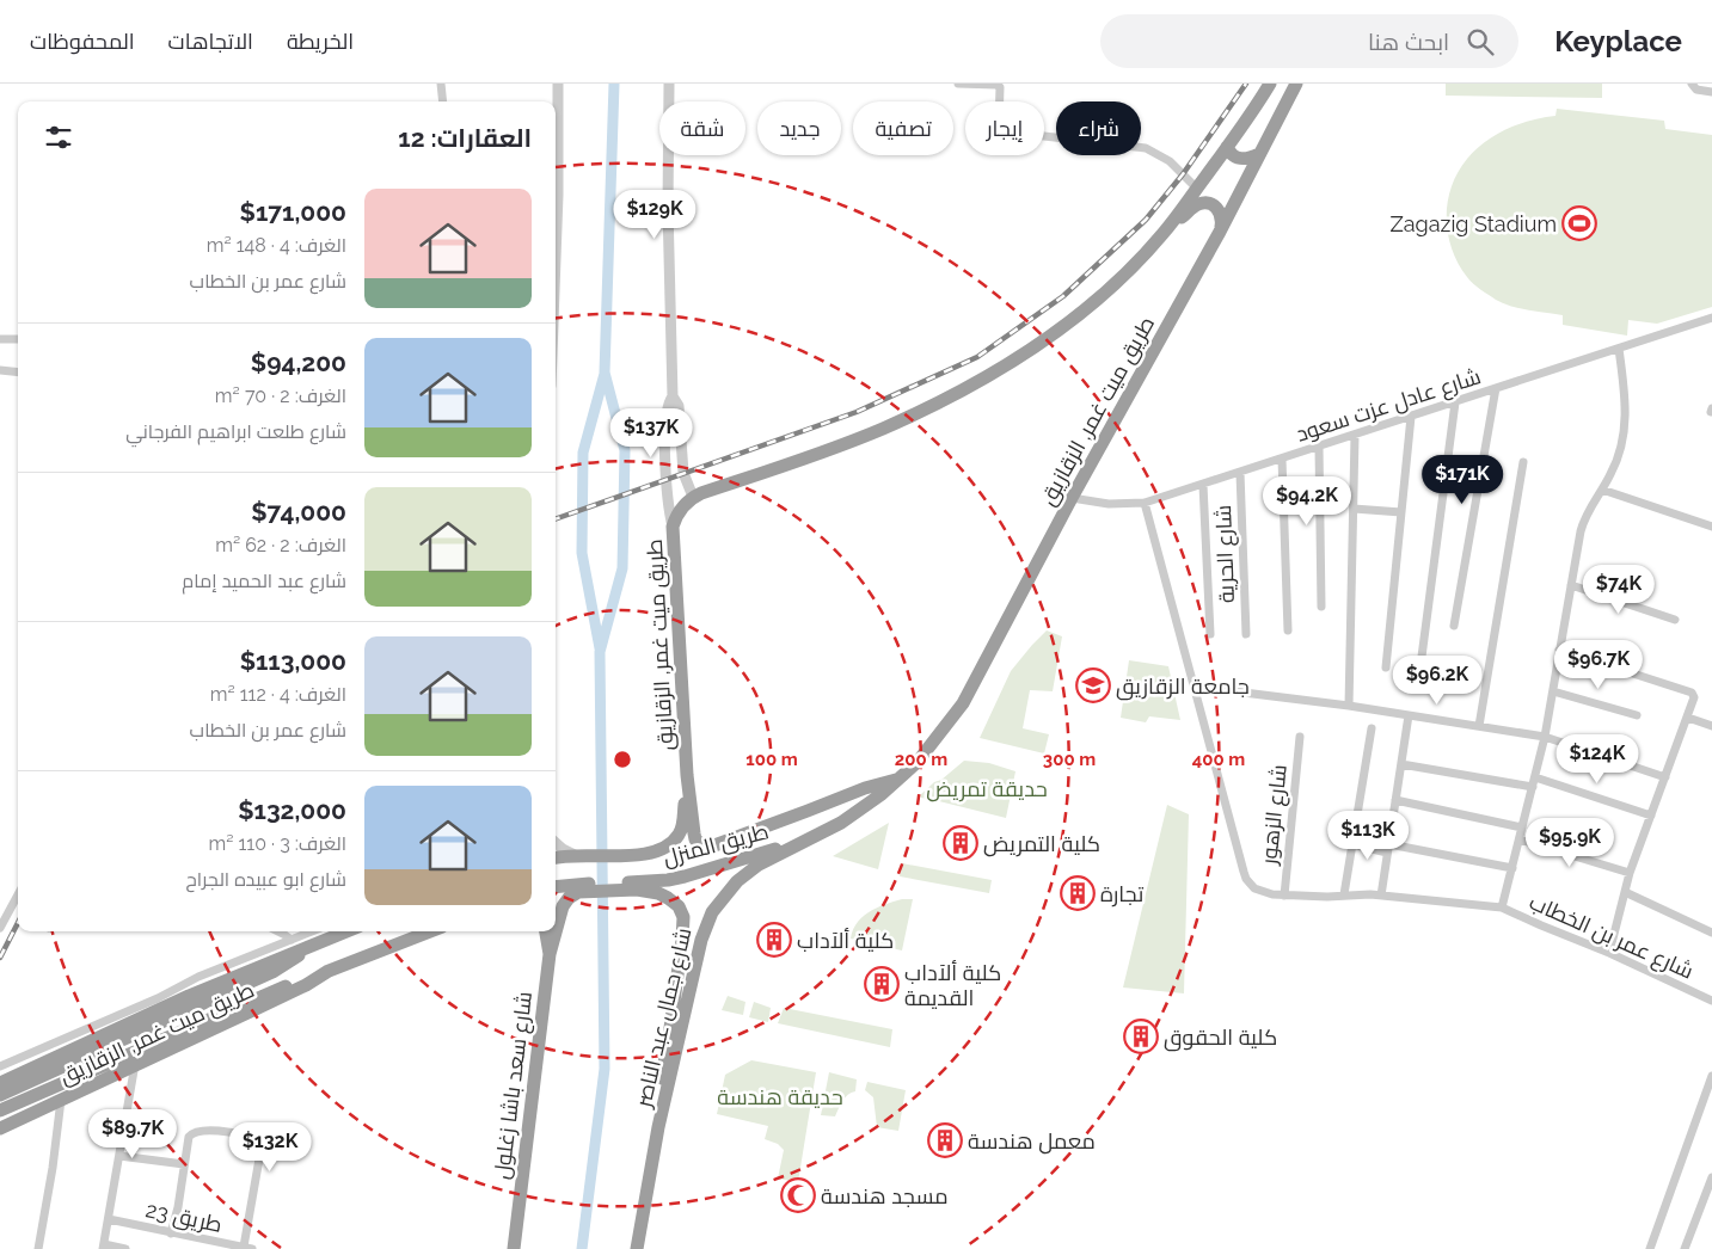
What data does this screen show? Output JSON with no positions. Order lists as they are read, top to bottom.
{
  "streets": {
    "highway": [
      "طريق ميت غمر, الزقازيق",
      "طريق المنزل",
      "شارع جمال عبد الناصر",
      "شارع سعد باشا زغلول"
    ],
    "street": [
      "شارع عادل عزت سعود",
      "شارع الحرية",
      "شارع الزهور",
      "شارع عمر بن الخطاب",
      "طريق 23"
    ]
  },
  "crossings": [
    ["شارع عادل عزت سعود", "طريق ميت غمر, الزقازيق"],
    ["شارع عادل عزت سعود", "شارع الحرية"],
    ["شارع عادل عزت سعود", "شارع عمر بن الخطاب"],
    ["طريق ميت غمر, الزقازيق", "طريق المنزل"],
    ["طريق ميت غمر, الزقازيق", "شارع جمال عبد الناصر"],
    ["شارع الزهور", "شارع عمر بن الخطاب"],
    ["طريق المنزل", "شارع جمال عبد الناصر"]
  ],
  "parks": ["حديقة تمريض", "حديقة هندسة"],
  "places": {
    "sports": ["Zagazig Stadium"],
    "school or university": ["جامعة الزقازيق"],
    "building": [
      "كلية التمريض",
      "تجارة",
      "كلية ألآداب",
      "كلية ألآداب القديمة",
      "كلية الحقوق",
      "معمل هندسة"
    ],
    "mosque": ["مسجد هندسة"]
  },
  "page": {
    "header": "Keyplace",
    "search": "ابحث هنا",
    "nav": ["الخريطة", "الاتجاهات", "المحفوظات"],
    "chip": [
      "شراء",
      "إيجار",
      "تصفية",
      "جديد",
      "شقة"
    ],
    "heading": "العقارات: 12",
    "list": [
      {
        "name": "$171,000",
        "note": "الغرف: 4 · 148 m² · شارع عمر بن الخطاب"
      },
      {
        "name": "$94,200",
        "note": "الغرف: 2 · 70 m² · شارع طلعت ابراهيم الفرجاني"
      },
      {
        "name": "$74,000",
        "note": "الغرف: 2 · 62 m² · شارع عبد الحميد إمام"
      },
      {
        "name": "$113,000",
        "note": "الغرف: 4 · 112 m² · شارع عمر بن الخطاب"
      },
      {
        "name": "$132,000",
        "note": "الغرف: 3 · 110 m² · شارع ابو عبيده الجراح"
      }
    ],
    "price": [
      "$129K",
      "$137K",
      "$171K",
      "$94.2K",
      "$74K",
      "$96.7K",
      "$96.2K",
      "$124K",
      "$113K",
      "$95.9K",
      "$89.7K",
      "$132K"
    ]
  },
  "rings": [
    "100 m",
    "200 m",
    "300 m",
    "400 m"
  ]
}
